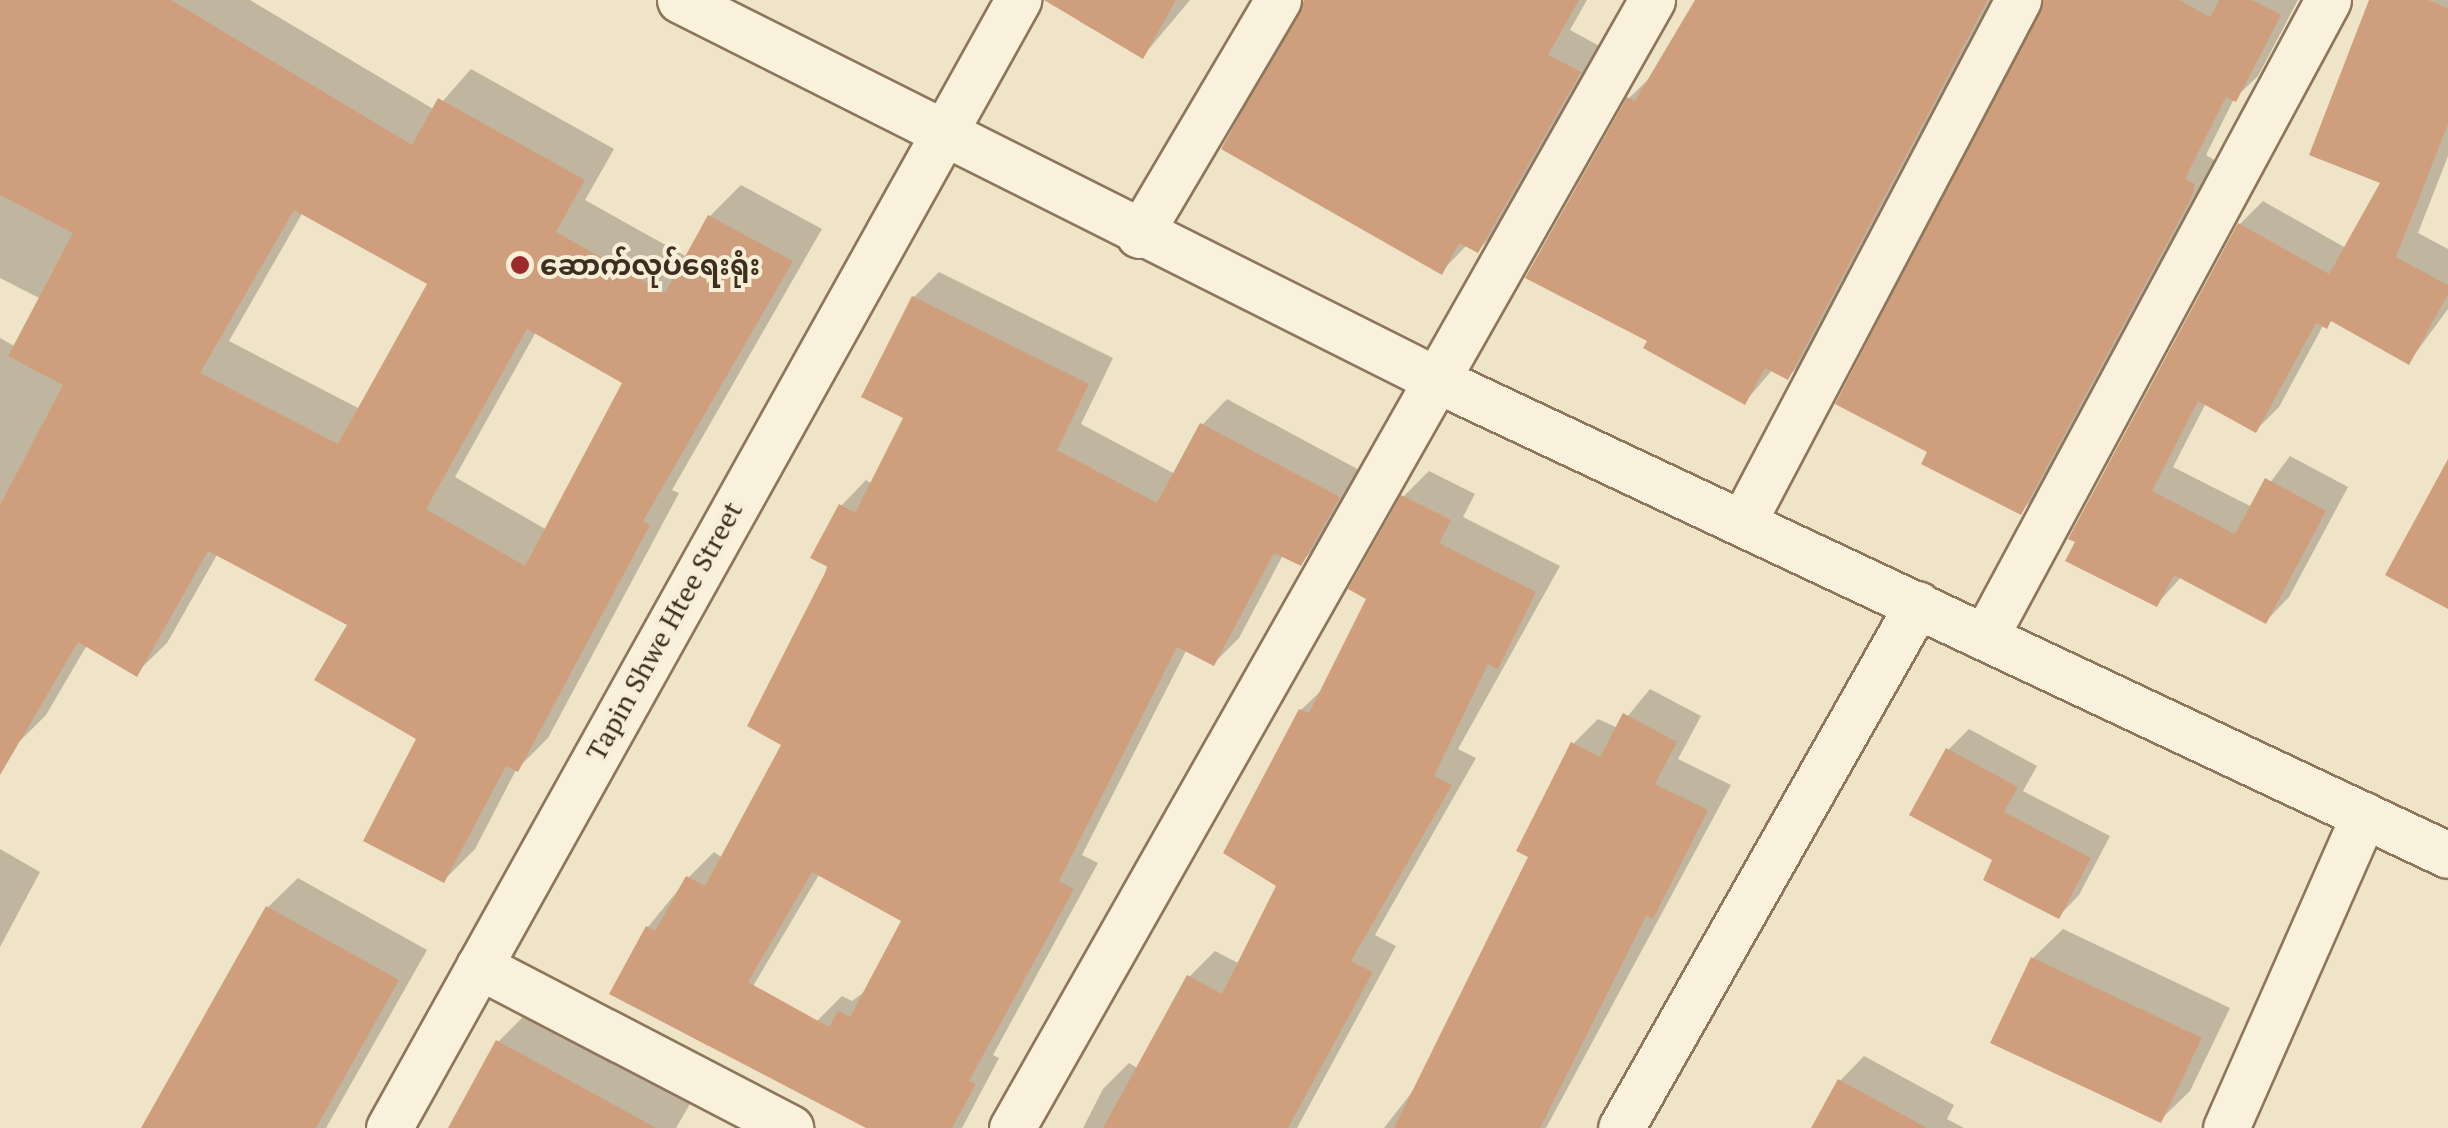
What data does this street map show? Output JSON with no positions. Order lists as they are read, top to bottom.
{
  "streets": {
    "street": ["Tapin Shwe Htee Street"]
  },
  "places": ["ဆောက်လုပ်ရေးရုံး"]
}
